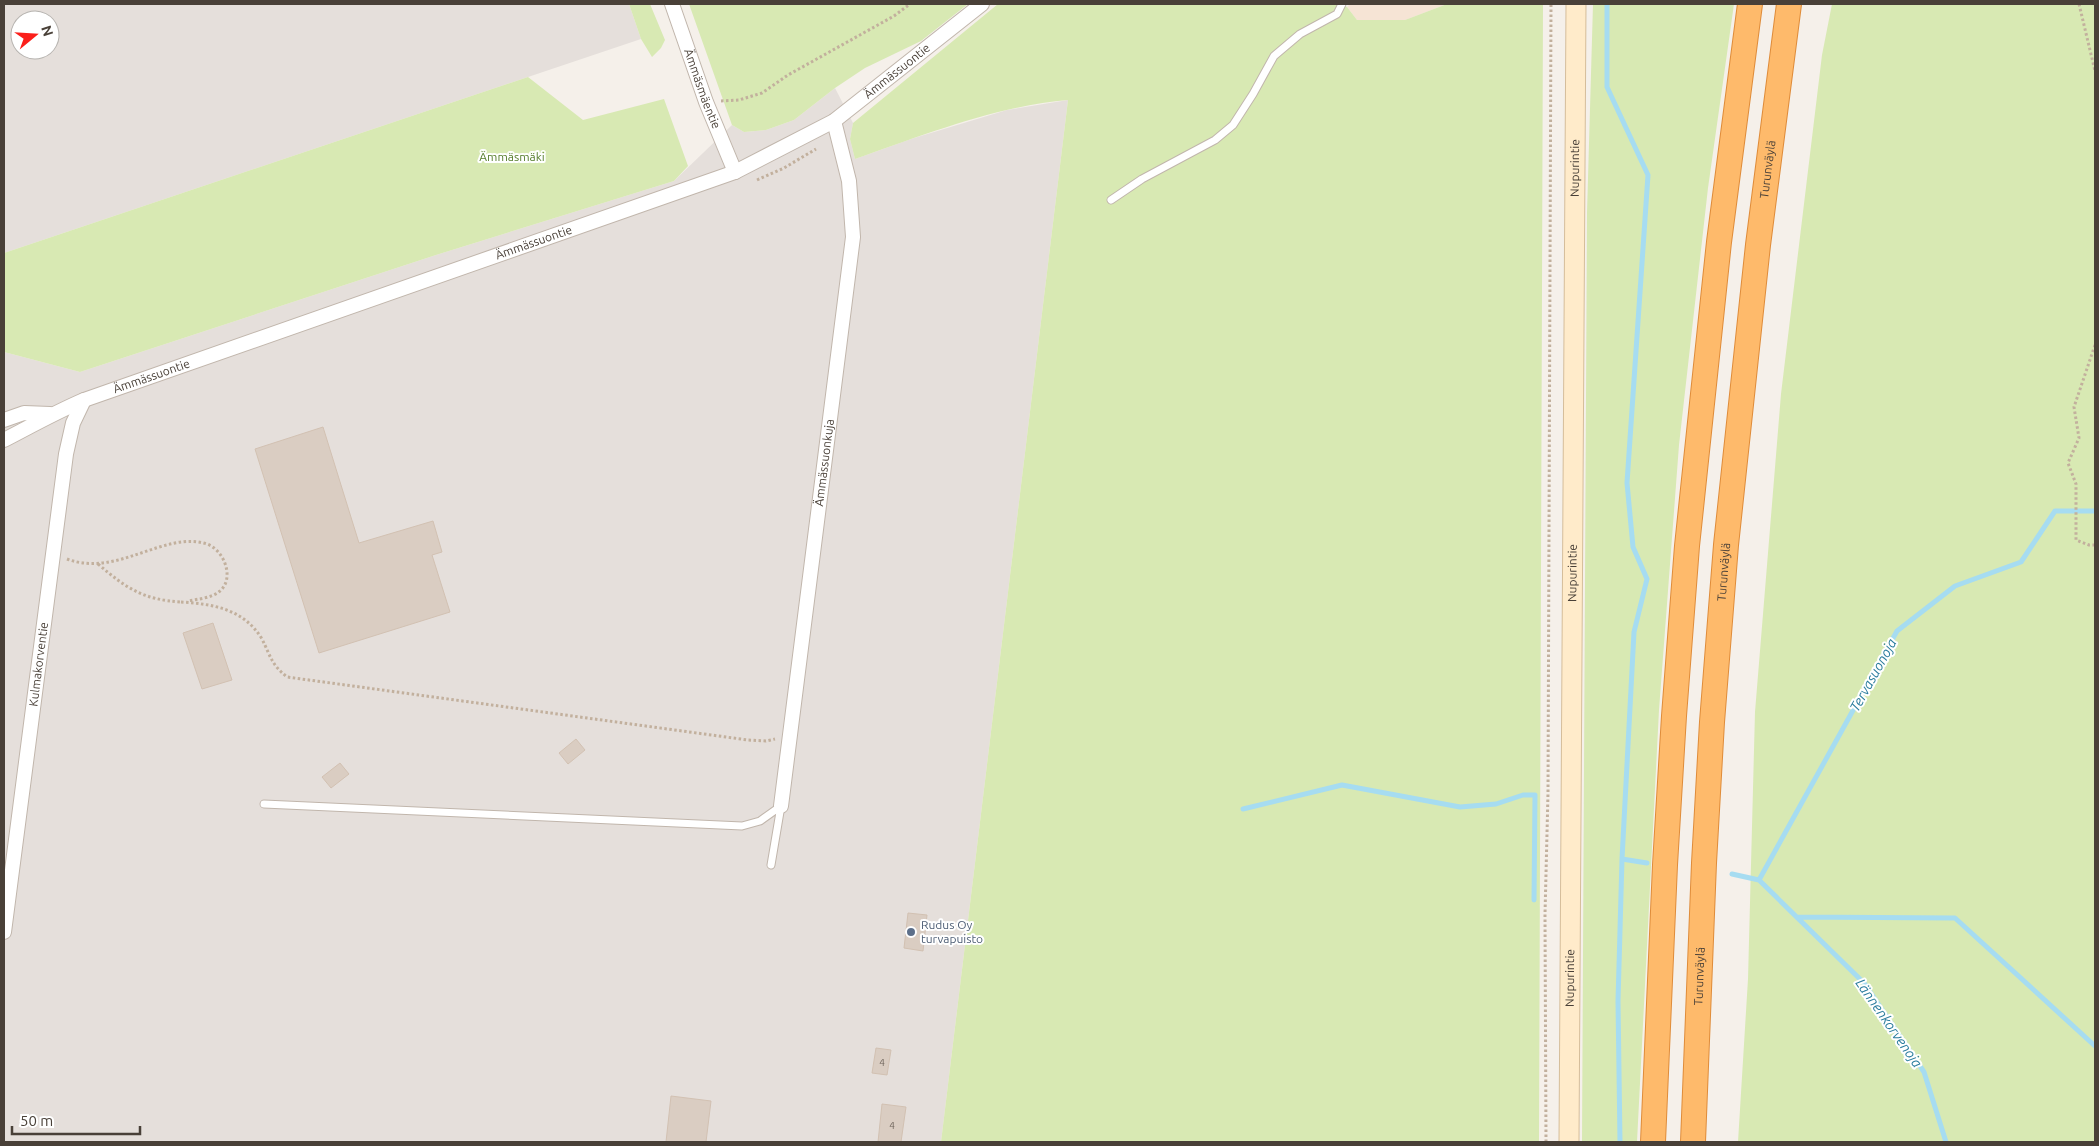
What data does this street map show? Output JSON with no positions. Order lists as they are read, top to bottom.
{
  "streets": {
    "highway": ["Turunväylä"],
    "main road": ["Nupurintie"],
    "street": [
      "Ämmässuontie",
      "Ämmäsmäentie",
      "Ämmässuonkuja",
      "Kulmakorventie"
    ]
  },
  "crossings": [
    ["Ämmässuontie", "Ämmäsmäentie"],
    ["Ämmässuontie", "Ämmässuonkuja"],
    ["Ämmässuontie", "Kulmakorventie"]
  ],
  "water": ["Tervasuonoja", "Lännenkorvenoja"],
  "parks": ["Ämmäsmäki"],
  "places": ["Rudus Oy turvapuisto"],
  "house_numbers": ["4", "4"],
  "scale_bar": "50 m",
  "north": "right"
}
